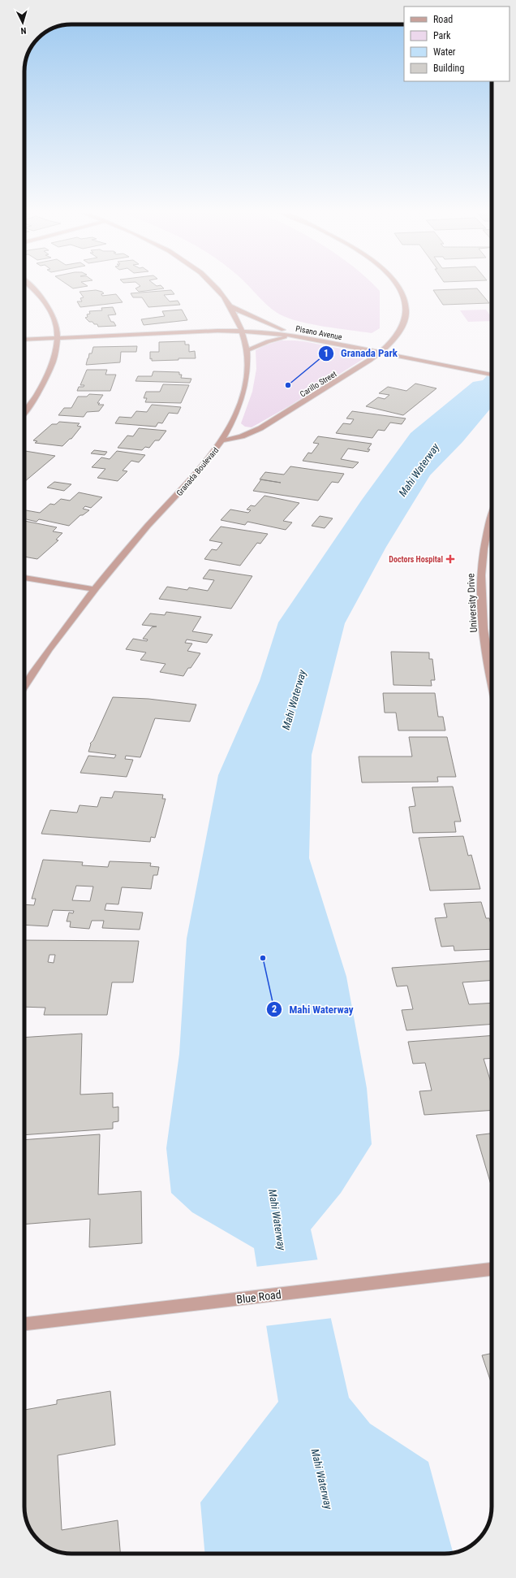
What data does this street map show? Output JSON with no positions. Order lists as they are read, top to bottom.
{
  "streets": {
    "street": [
      "Pisano Avenue",
      "Carillo Street",
      "Granada Boulevard",
      "University Drive",
      "Blue Road"
    ]
  },
  "crossings": [
    ["Pisano Avenue", "Carillo Street"],
    ["Pisano Avenue", "Granada Boulevard"],
    ["Carillo Street", "Granada Boulevard"]
  ],
  "water": ["Mahi Waterway"],
  "places": {
    "other": ["Granada Park", "Mahi Waterway"],
    "health": ["Doctors Hospital"]
  },
  "legend": [
    "Road",
    "Park",
    "Water",
    "Building"
  ],
  "north": "bottom"
}
